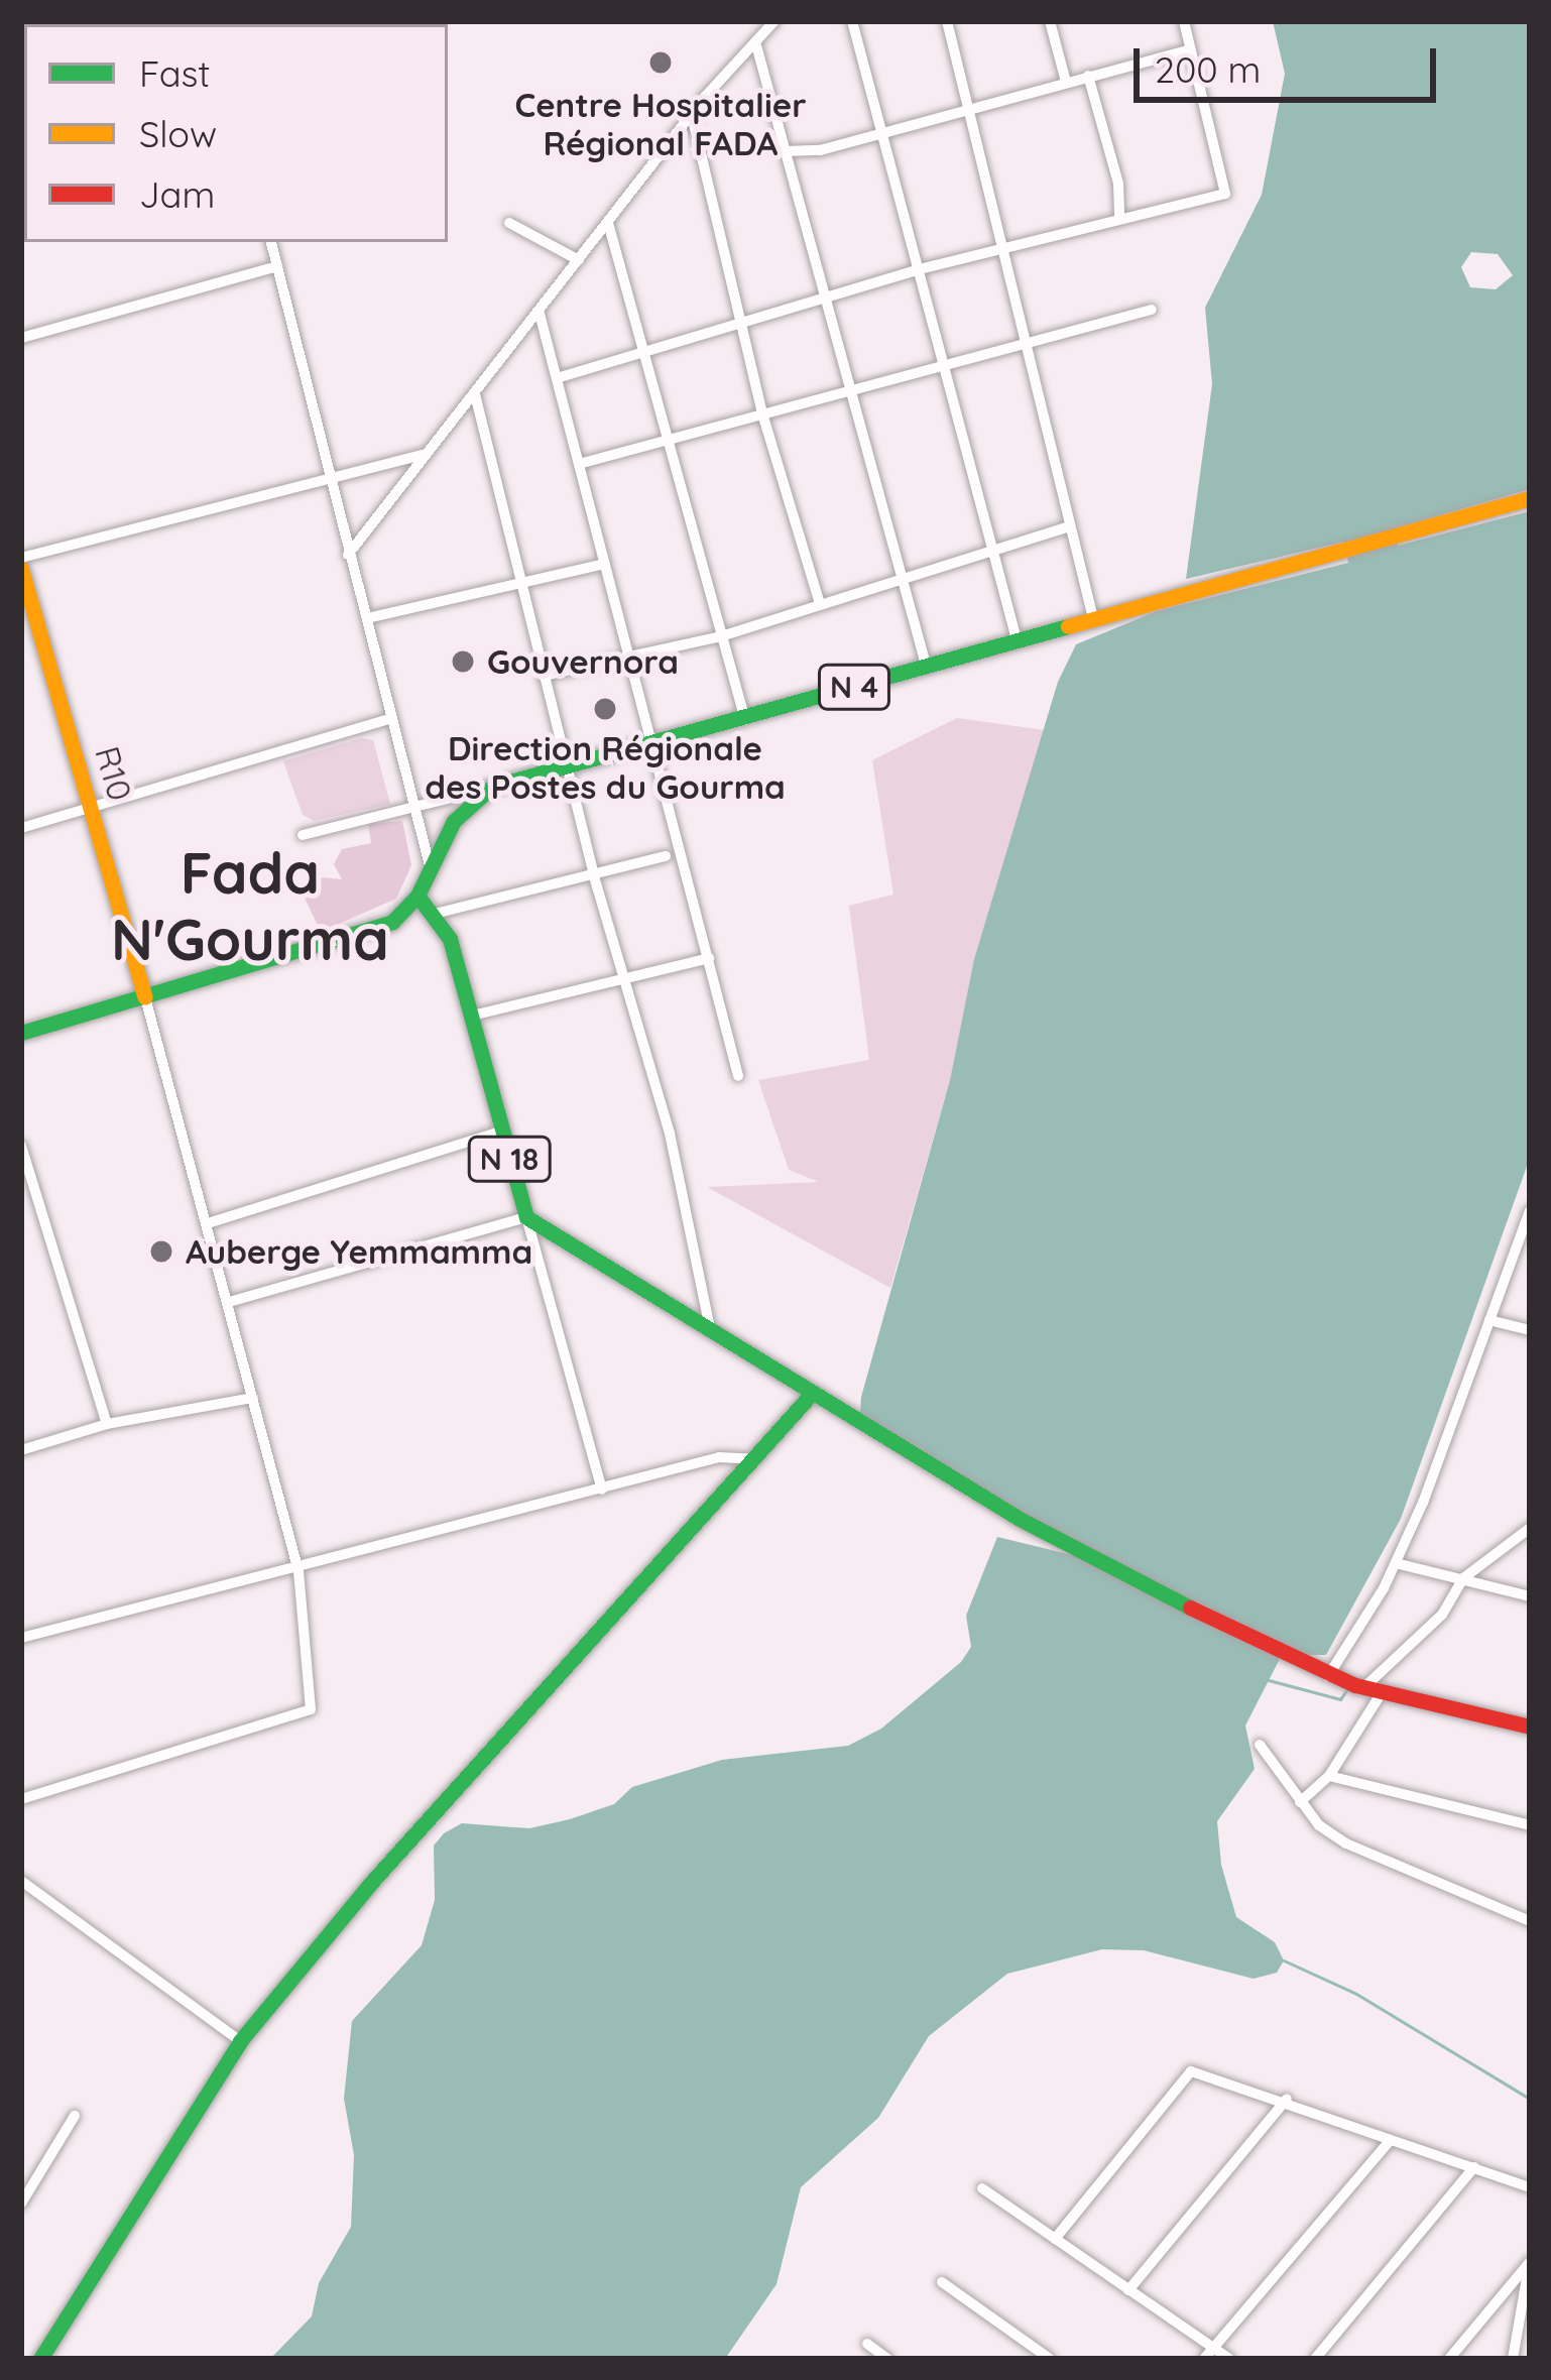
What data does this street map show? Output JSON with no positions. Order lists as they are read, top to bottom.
{
  "streets": {
    "main road": ["N 4", "R10", "N 18"]
  },
  "districts": ["Fada N'Gourma"],
  "places": [
    "Centre Hospitalier Régional FADA",
    "Gouvernora",
    "Direction Régionale des Postes du Gourma",
    "Auberge Yemmamma"
  ],
  "legend": ["Fast", "Slow", "Jam"],
  "scale_bar": "200 m"
}
